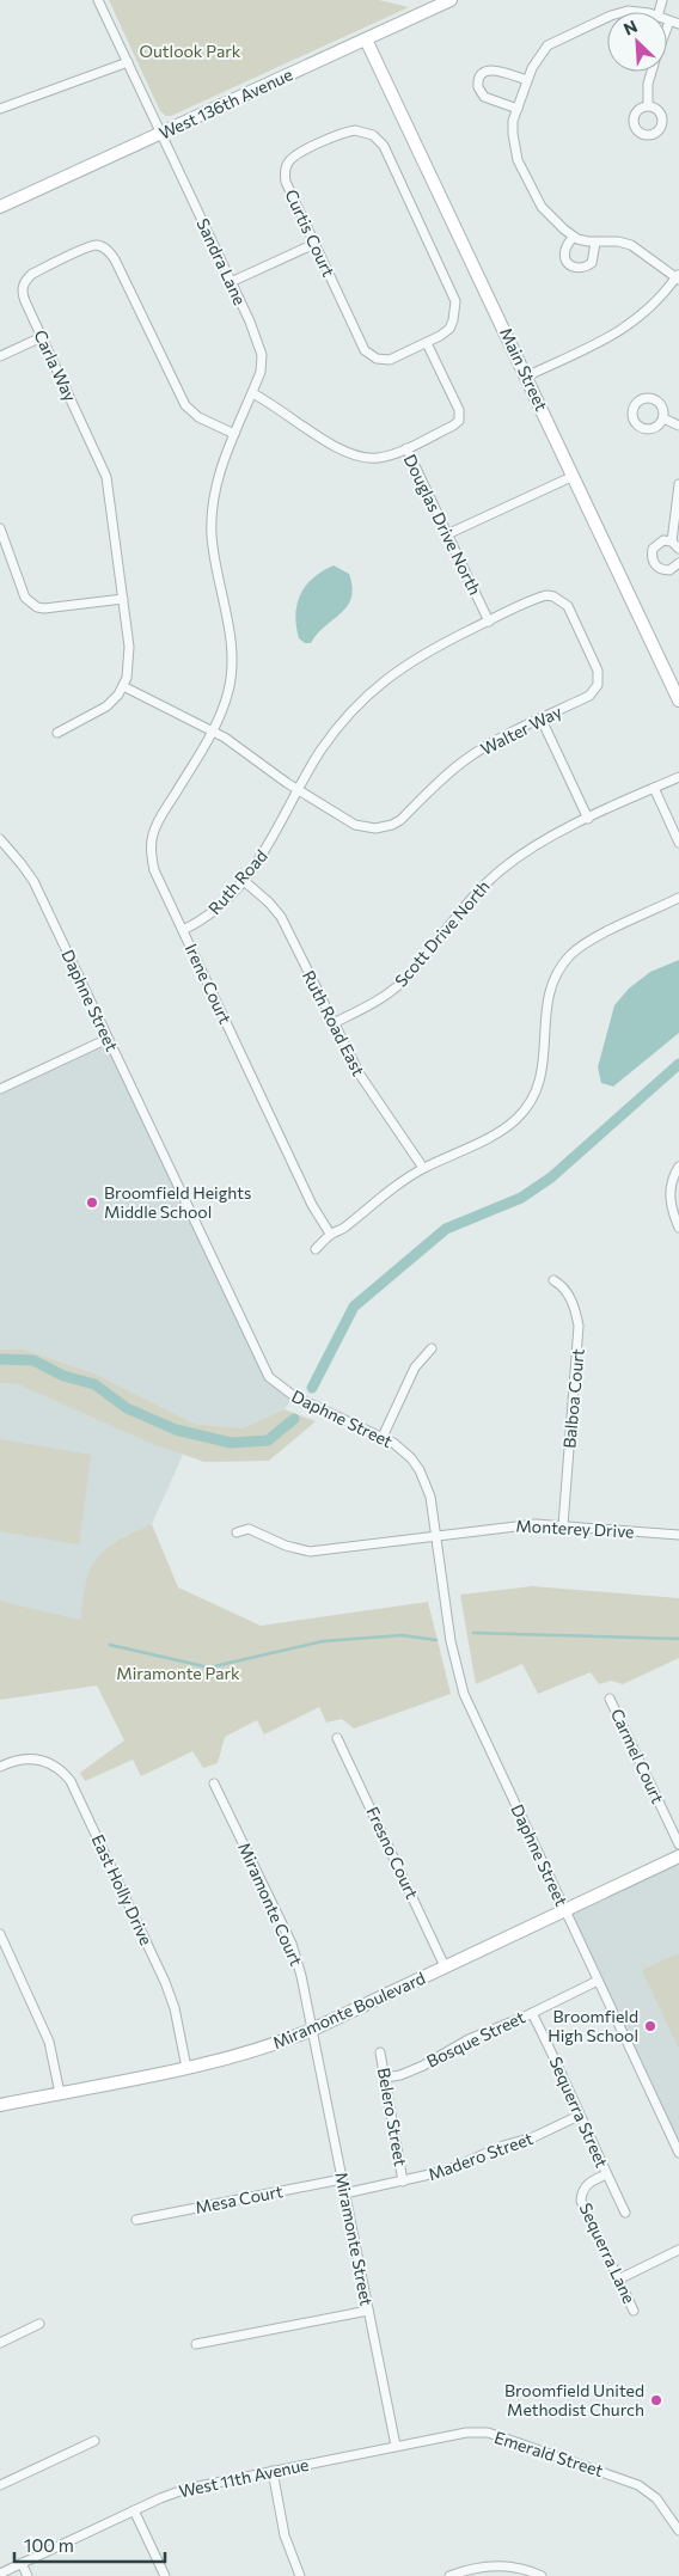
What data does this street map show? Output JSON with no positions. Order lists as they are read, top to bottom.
{
  "streets": {
    "street": [
      "West 136th Avenue",
      "Curtis Court",
      "Sandra Lane",
      "Carla Way",
      "Main Street",
      "Douglas Drive North",
      "Walter Way",
      "Ruth Road",
      "Scott Drive North",
      "Irene Court",
      "Daphne Street",
      "Ruth Road East",
      "Balboa Court",
      "Monterey Drive",
      "Carmel Court",
      "Fresno Court",
      "East Holly Drive",
      "Miramonte Court",
      "Miramonte Boulevard",
      "Bosque Street",
      "Sequerra Street",
      "Belero Street",
      "Madero Street",
      "Mesa Court",
      "Miramonte Street",
      "Sequerra Lane",
      "Emerald Street",
      "West 11th Avenue"
    ]
  },
  "crossings": [
    ["West 136th Avenue", "Sandra Lane"],
    ["West 136th Avenue", "Main Street"],
    ["Sandra Lane", "Douglas Drive North"],
    ["Carla Way", "Walter Way"],
    ["Douglas Drive North", "Walter Way"],
    ["Walter Way", "Ruth Road"],
    ["Walter Way", "Irene Court"],
    ["Ruth Road", "Irene Court"],
    ["Ruth Road", "Ruth Road East"],
    ["Scott Drive North", "Ruth Road East"],
    ["Daphne Street", "Monterey Drive"],
    ["Daphne Street", "Miramonte Boulevard"],
    ["Daphne Street", "Bosque Street"],
    ["Balboa Court", "Monterey Drive"],
    ["Fresno Court", "Miramonte Boulevard"],
    ["East Holly Drive", "Miramonte Boulevard"],
    ["Miramonte Court", "Miramonte Boulevard"],
    ["Miramonte Court", "Miramonte Street"],
    ["Miramonte Boulevard", "Miramonte Street"],
    ["Bosque Street", "Sequerra Street"],
    ["Bosque Street", "Belero Street"],
    ["Sequerra Street", "Madero Street"],
    ["Sequerra Street", "Sequerra Lane"],
    ["Belero Street", "Madero Street"],
    ["Madero Street", "Miramonte Street"],
    ["Mesa Court", "Miramonte Street"],
    ["Miramonte Street", "Emerald Street"],
    ["Miramonte Street", "West 11th Avenue"],
    ["Emerald Street", "West 11th Avenue"]
  ],
  "parks": ["Outlook Park", "Miramonte Park"],
  "places": ["Broomfield Heights Middle School", "Broomfield High School", "Broomfield United Methodist Church"],
  "scale_bar": "100 m",
  "north": "top left"
}
